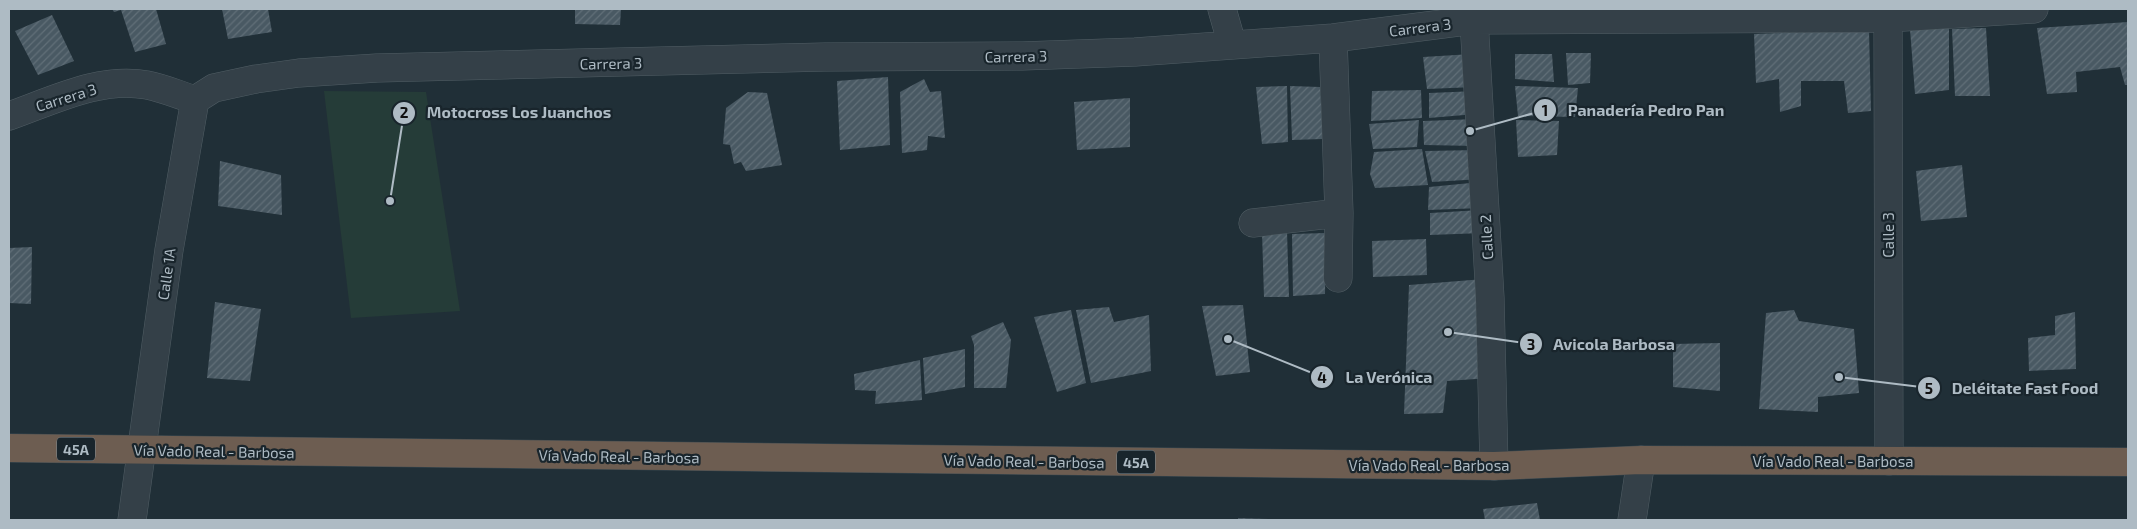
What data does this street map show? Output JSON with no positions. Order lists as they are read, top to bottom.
{
  "streets": {
    "highway": ["45A", "Vía Vado Real - Barbosa"],
    "street": [
      "Carrera 3",
      "Calle 3",
      "Calle 2",
      "Calle 1A"
    ]
  },
  "crossings": [
    ["Carrera 3", "Calle 3"],
    ["Carrera 3", "Calle 2"],
    ["Carrera 3", "Calle 1A"],
    ["Calle 3", "Vía Vado Real - Barbosa"],
    ["Calle 2", "Vía Vado Real - Barbosa"],
    ["Calle 1A", "Vía Vado Real - Barbosa"]
  ],
  "places": [
    "Panadería Pedro Pan",
    "Motocross Los Juanchos",
    "Avicola Barbosa",
    "La Verónica",
    "Deléitate Fast Food"
  ]
}
